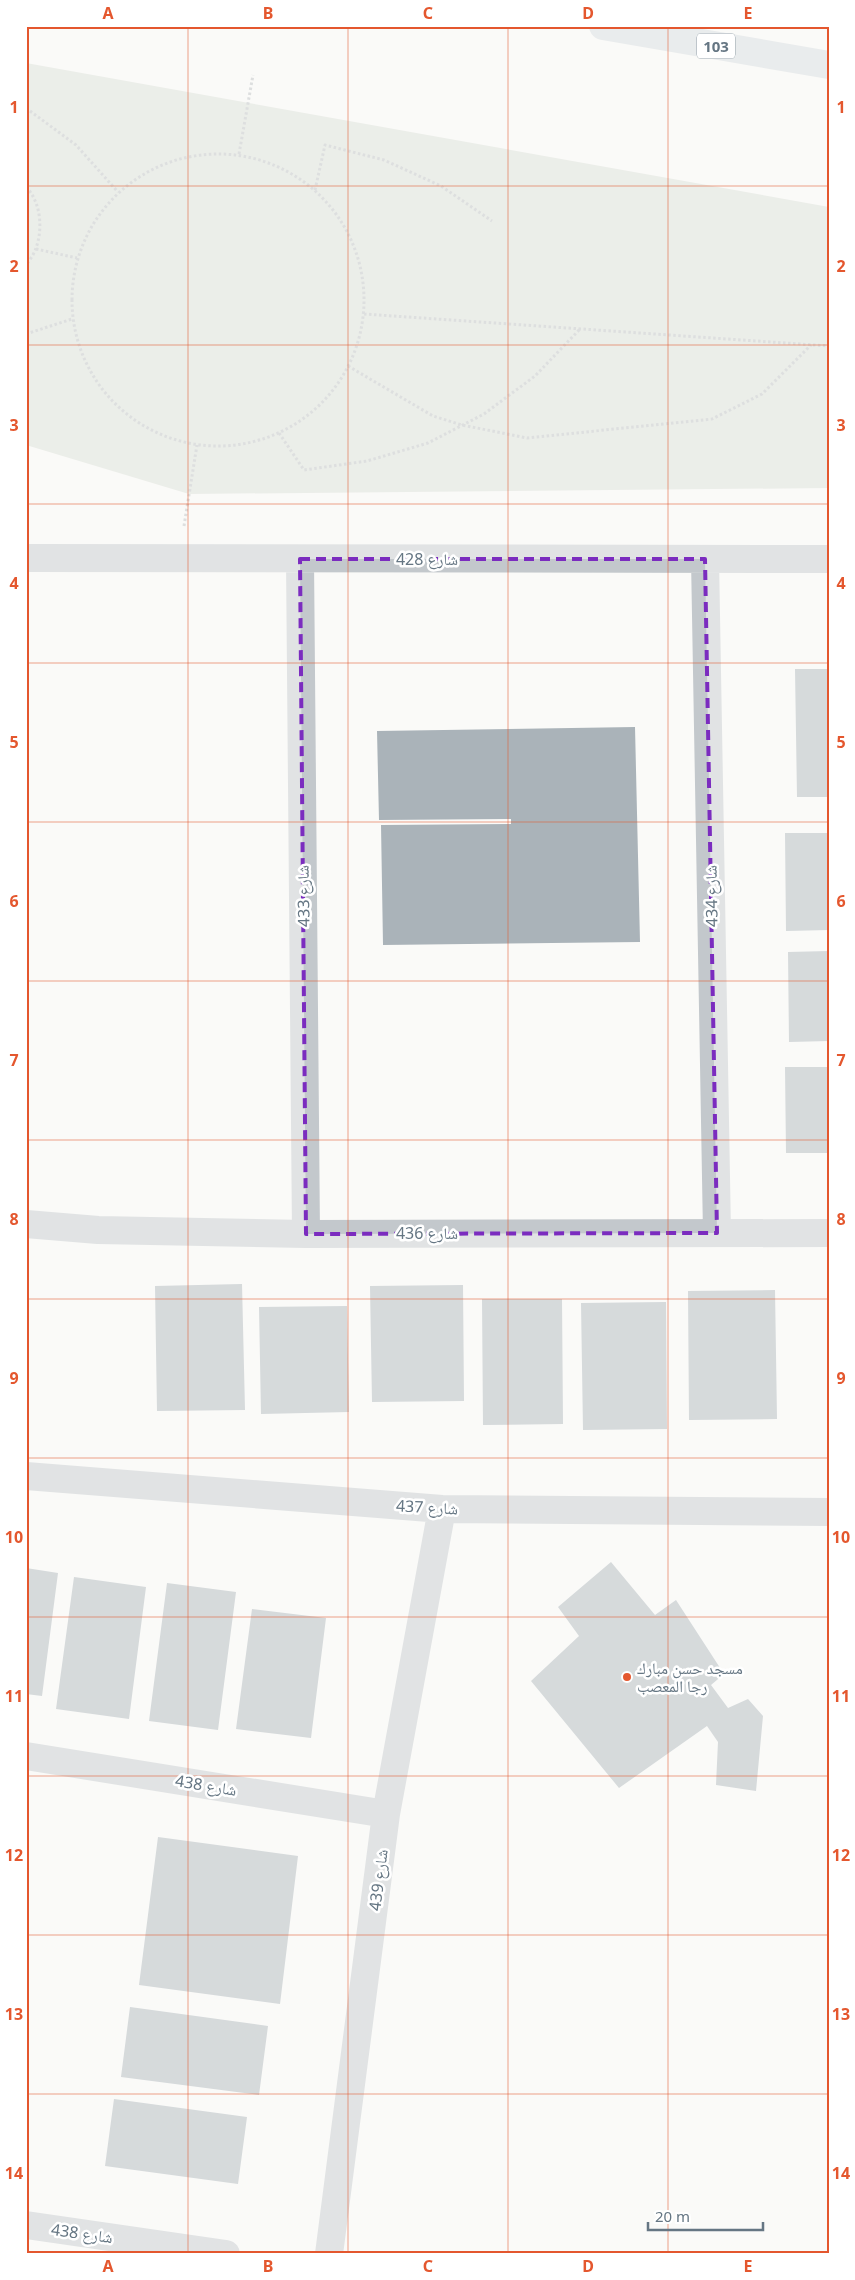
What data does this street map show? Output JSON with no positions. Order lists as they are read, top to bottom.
{
  "streets": {
    "main road": ["103"],
    "street": [
      "شارع 428",
      "شارع 433",
      "شارع 434",
      "شارع 436",
      "شارع 437",
      "شارع 438",
      "شارع 439"
    ]
  },
  "crossings": [
    ["شارع 428", "شارع 433"],
    ["شارع 428", "شارع 434"],
    ["شارع 433", "شارع 436"],
    ["شارع 434", "شارع 436"],
    ["شارع 437", "شارع 439"],
    ["شارع 438", "شارع 439"]
  ],
  "places": ["مسجد حسن مبارك رجا المعصب"],
  "scale_bar": "20 m",
  "grid": {
    "columns": [
      "A",
      "B",
      "C",
      "D",
      "E"
    ],
    "rows": [
      "1",
      "2",
      "3",
      "4",
      "5",
      "6",
      "7",
      "8",
      "9",
      "10",
      "11",
      "12",
      "13",
      "14"
    ]
  }
}
